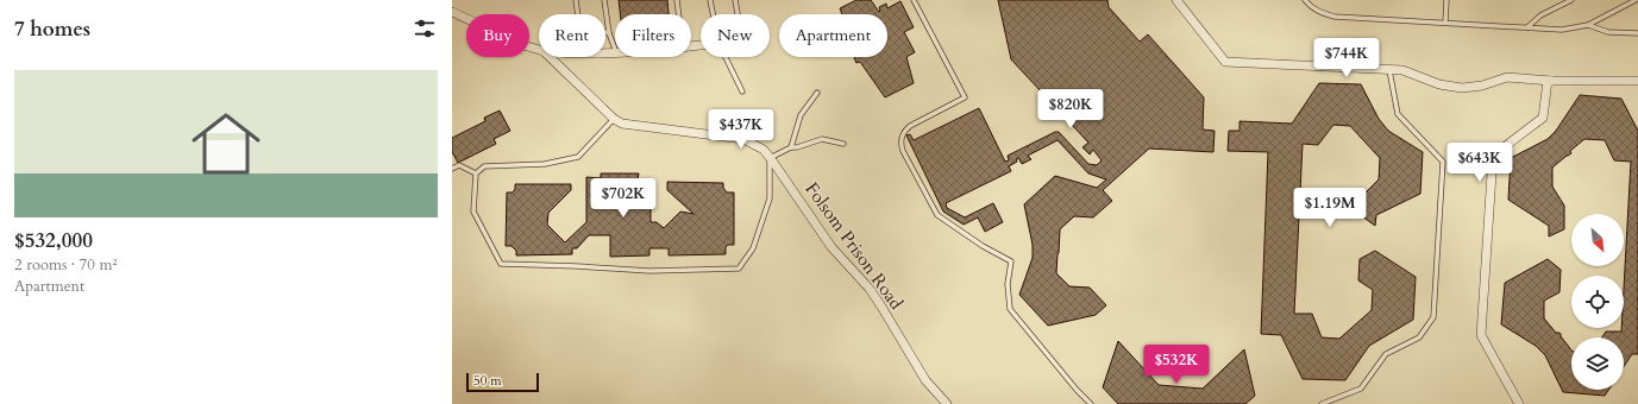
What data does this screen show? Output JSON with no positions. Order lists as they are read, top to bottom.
{
  "streets": {
    "street": ["Folsom Prison Road"]
  },
  "scale_bar": "50 m",
  "north": "bottom right",
  "page": {
    "heading": "7 homes",
    "chip": [
      "Buy",
      "Rent",
      "Filters",
      "New",
      "Apartment"
    ],
    "price": [
      "$744K",
      "$820K",
      "$437K",
      "$643K",
      "$702K",
      "$1.19M",
      "$532K"
    ],
    "list": [
      {
        "name": "$532,000",
        "note": "2 rooms · 70 m² · Apartment"
      }
    ],
    "scale": "50 m"
  }
}
